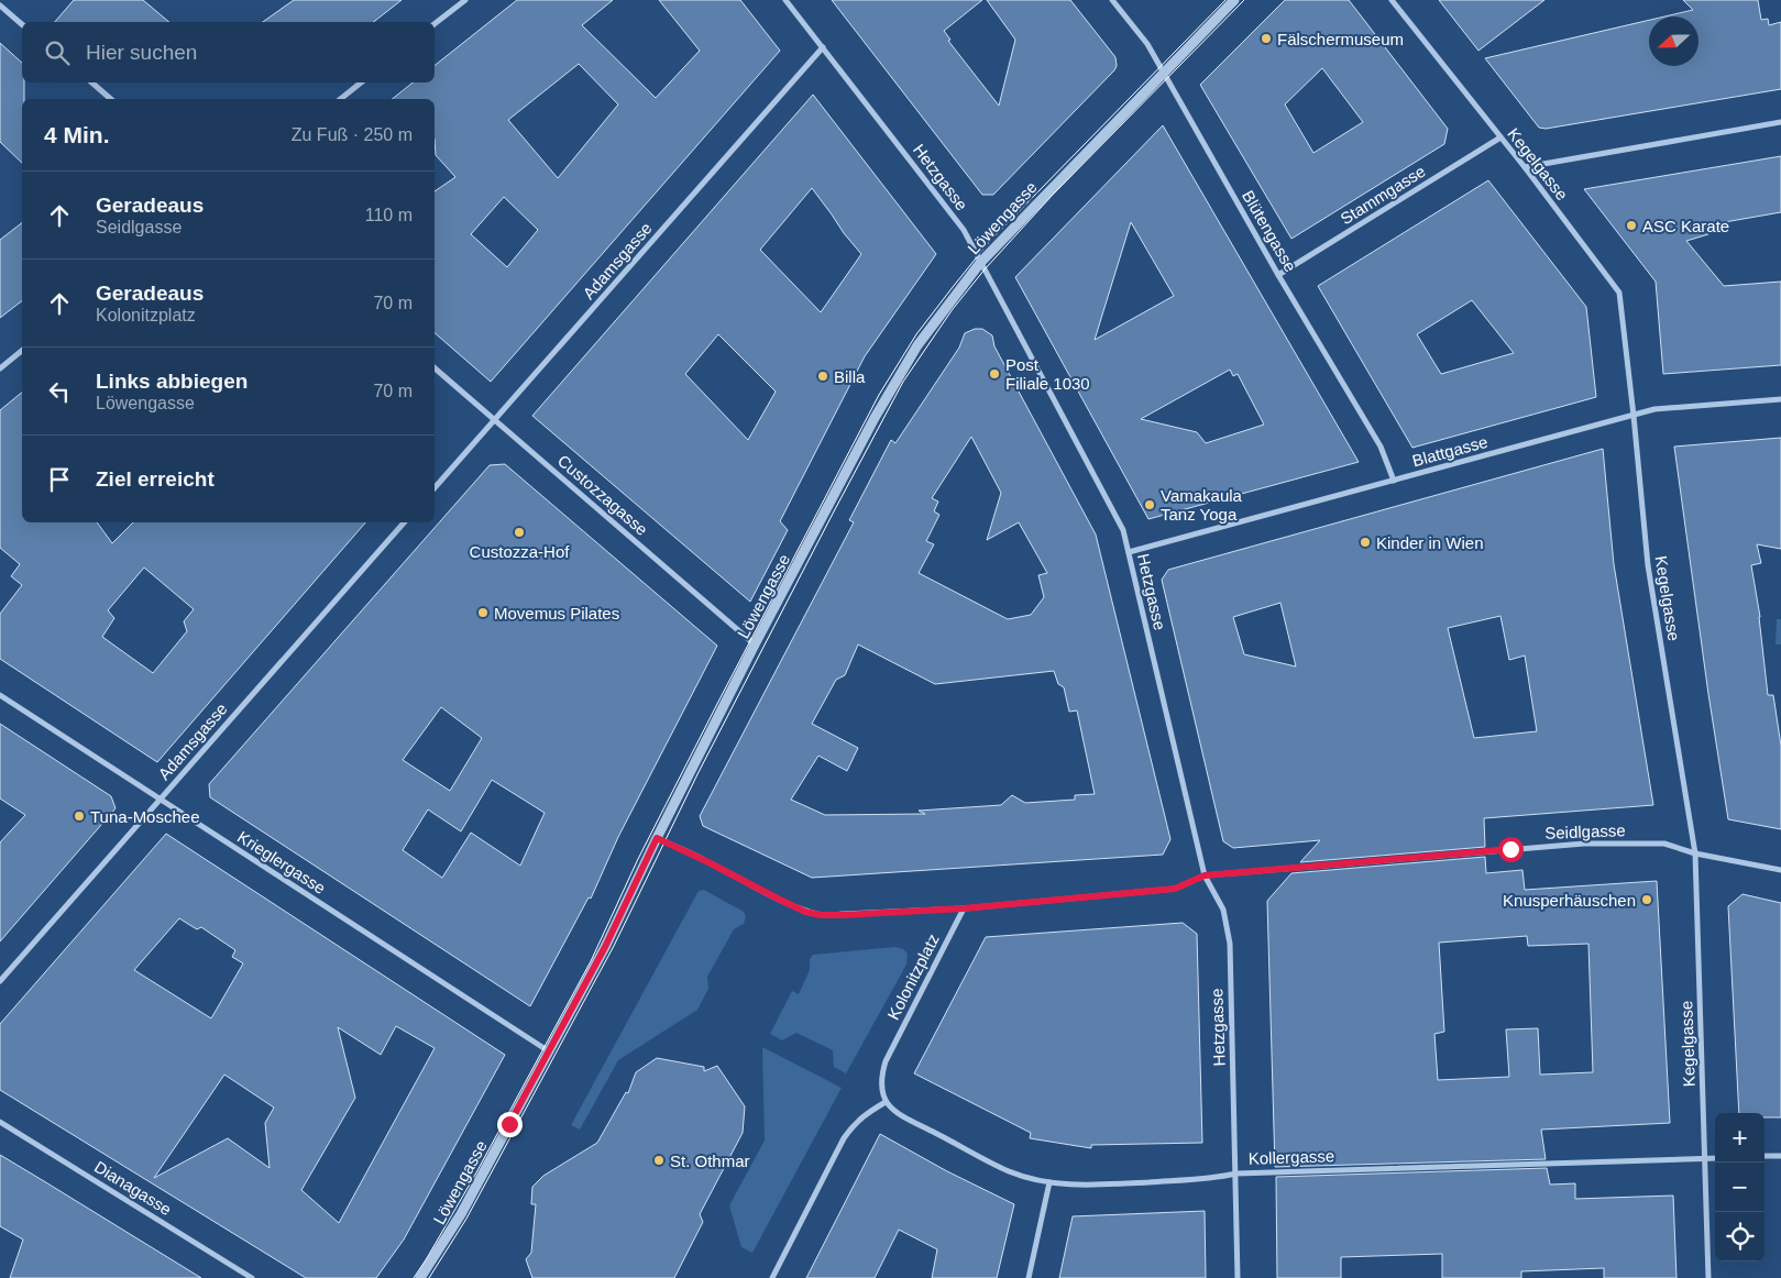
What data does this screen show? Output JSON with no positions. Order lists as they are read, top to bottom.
{
  "streets": {
    "street": [
      "Kegelgasse",
      "Hetzgasse",
      "Stammgasse",
      "Löwengasse",
      "Blütengasse",
      "Adamsgasse",
      "Blattgasse",
      "Custozzagasse",
      "Seidlgasse",
      "Krieglergasse",
      "Kolonitzplatz",
      "Kollergasse",
      "Dianagasse"
    ]
  },
  "crossings": [
    ["Kegelgasse", "Stammgasse"],
    ["Kegelgasse", "Blattgasse"],
    ["Kegelgasse", "Seidlgasse"],
    ["Kegelgasse", "Kollergasse"],
    ["Hetzgasse", "Löwengasse"],
    ["Hetzgasse", "Adamsgasse"],
    ["Hetzgasse", "Blattgasse"],
    ["Hetzgasse", "Seidlgasse"],
    ["Hetzgasse", "Kollergasse"],
    ["Stammgasse", "Blütengasse"],
    ["Löwengasse", "Blütengasse"],
    ["Löwengasse", "Custozzagasse"],
    ["Löwengasse", "Krieglergasse"],
    ["Löwengasse", "Kolonitzplatz"],
    ["Blütengasse", "Blattgasse"],
    ["Adamsgasse", "Custozzagasse"],
    ["Adamsgasse", "Krieglergasse"],
    ["Seidlgasse", "Kolonitzplatz"],
    ["Kolonitzplatz", "Kollergasse"]
  ],
  "places": [
    "Fälschermuseum",
    "ASC Karate",
    "Post Filiale 1030",
    "Billa",
    "Vamakaula Tanz Yoga",
    "Custozza-Hof",
    "Kinder in Wien",
    "Movemus Pilates",
    "Tuna-Moschee",
    "Knusperhäuschen",
    "St. Othmar"
  ],
  "north": "left",
  "page": {
    "search": "Hier suchen",
    "heading": ["4 Min.", "Zu Fuß · 250 m"],
    "list": [
      ["Geradeaus", "Seidlgasse", "110 m"],
      ["Geradeaus", "Kolonitzplatz", "70 m"],
      ["Links abbiegen", "Löwengasse", "70 m"],
      "Ziel erreicht"
    ],
    "map_buttons": ["+", "−"]
  }
}
